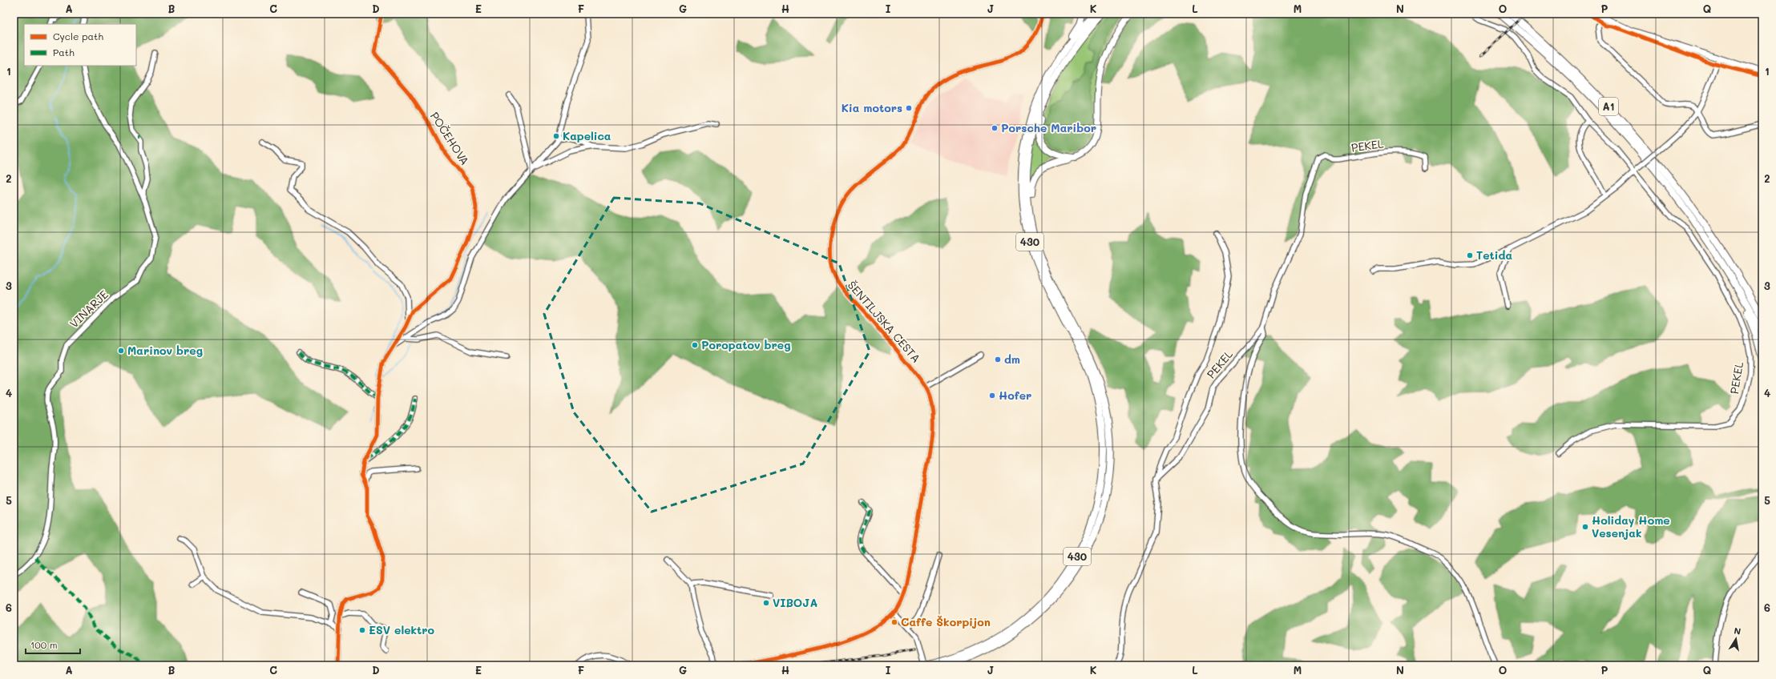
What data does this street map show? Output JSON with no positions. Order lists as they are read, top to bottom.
{
  "streets": {
    "highway": ["A1", "430"],
    "street": [
      "POČEHOVA",
      "PEKEL",
      "VINARJE",
      "ŠENTILJSKA CESTA"
    ]
  },
  "places": [
    "Kia motors",
    "Porsche Maribor",
    "Kapelica",
    "Tetida",
    "Poropatov breg",
    "Marinov breg",
    "dm",
    "Hofer",
    "Holiday Home Vesenjak",
    "VIBOJA",
    "Caffe Škorpijon",
    "ESV elektro"
  ],
  "legend": ["Cycle path", "Path"],
  "scale_bar": "100 m",
  "north": "top",
  "grid": {
    "columns": [
      "A",
      "B",
      "C",
      "D",
      "E",
      "F",
      "G",
      "H",
      "I",
      "J",
      "K",
      "L",
      "M",
      "N",
      "O",
      "P",
      "Q"
    ],
    "rows": [
      "1",
      "2",
      "3",
      "4",
      "5",
      "6"
    ]
  }
}
